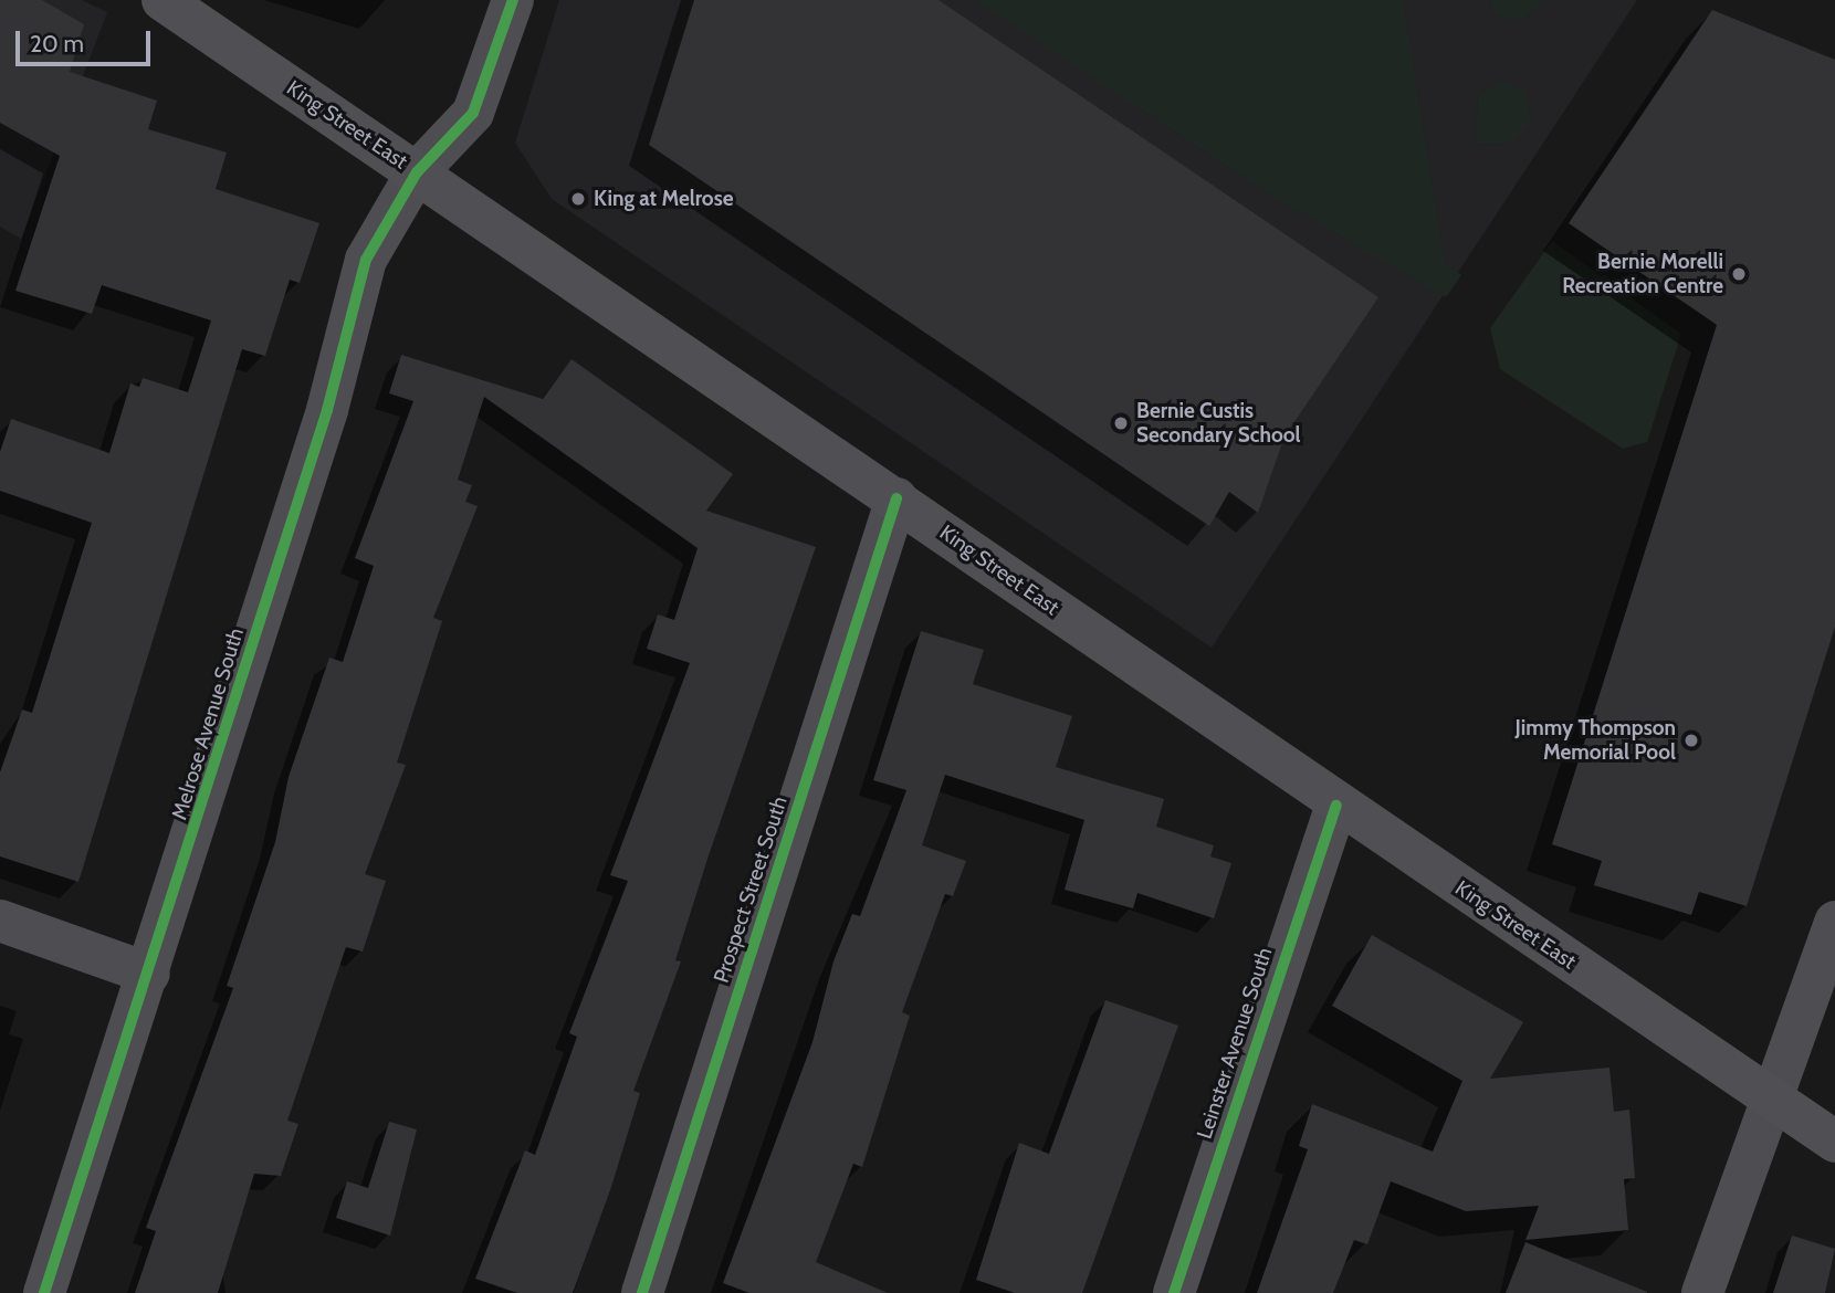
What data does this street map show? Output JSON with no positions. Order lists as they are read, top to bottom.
{
  "streets": {
    "main road": ["King Street East"],
    "street": ["Melrose Avenue South", "Prospect Street South", "Leinster Avenue South"]
  },
  "crossings": [
    ["King Street East", "Melrose Avenue South"],
    ["King Street East", "Prospect Street South"],
    ["King Street East", "Leinster Avenue South"]
  ],
  "places": [
    "King at Melrose",
    "Bernie Morelli Recreation Centre",
    "Bernie Custis Secondary School",
    "Jimmy Thompson Memorial Pool"
  ],
  "scale_bar": "20 m"
}
